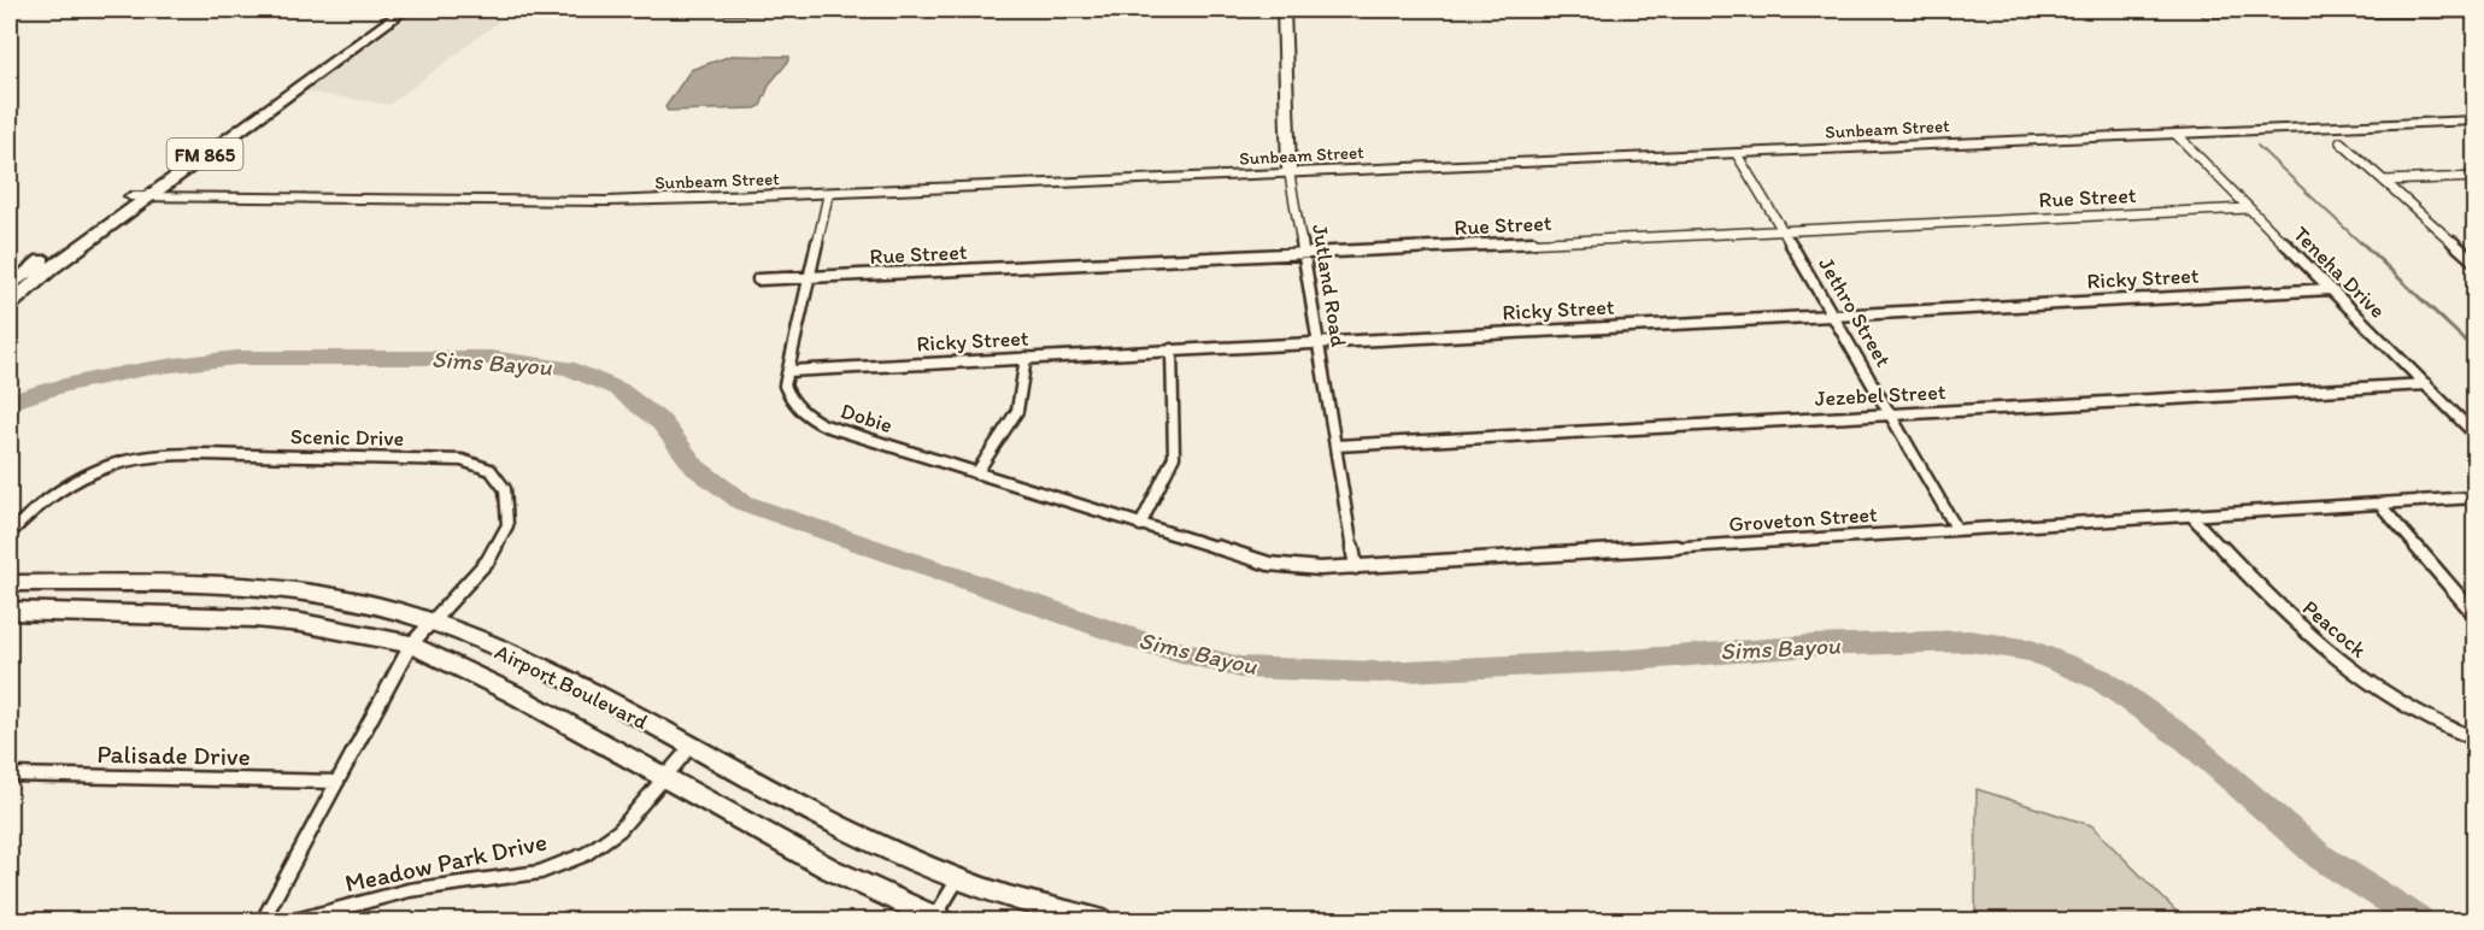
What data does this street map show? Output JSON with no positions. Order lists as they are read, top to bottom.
{
  "streets": {
    "main road": ["FM 865", "Airport Boulevard"],
    "street": [
      "Sunbeam Street",
      "Rue Street",
      "Teneha Drive",
      "Ricky Street",
      "Jutland Road",
      "Jethro Street",
      "Jezebel Street",
      "Dobie",
      "Scenic Drive",
      "Groveton Street",
      "Peacock",
      "Palisade Drive",
      "Meadow Park Drive"
    ]
  },
  "crossings": [
    ["Sunbeam Street", "FM 865"],
    ["Sunbeam Street", "Teneha Drive"],
    ["Sunbeam Street", "Jutland Road"],
    ["Sunbeam Street", "Jethro Street"],
    ["Sunbeam Street", "Dobie"],
    ["Rue Street", "Teneha Drive"],
    ["Rue Street", "Jutland Road"],
    ["Rue Street", "Jethro Street"],
    ["Rue Street", "Dobie"],
    ["Teneha Drive", "Ricky Street"],
    ["Teneha Drive", "Jezebel Street"],
    ["Ricky Street", "Jutland Road"],
    ["Ricky Street", "Jethro Street"],
    ["Ricky Street", "Dobie"],
    ["Jutland Road", "Jezebel Street"],
    ["Jutland Road", "Groveton Street"],
    ["Jethro Street", "Jezebel Street"],
    ["Jethro Street", "Groveton Street"],
    ["Dobie", "Groveton Street"],
    ["Scenic Drive", "Airport Boulevard"],
    ["Scenic Drive", "Palisade Drive"],
    ["Groveton Street", "Peacock"],
    ["Airport Boulevard", "Meadow Park Drive"]
  ],
  "water": ["Sims Bayou"]
}
